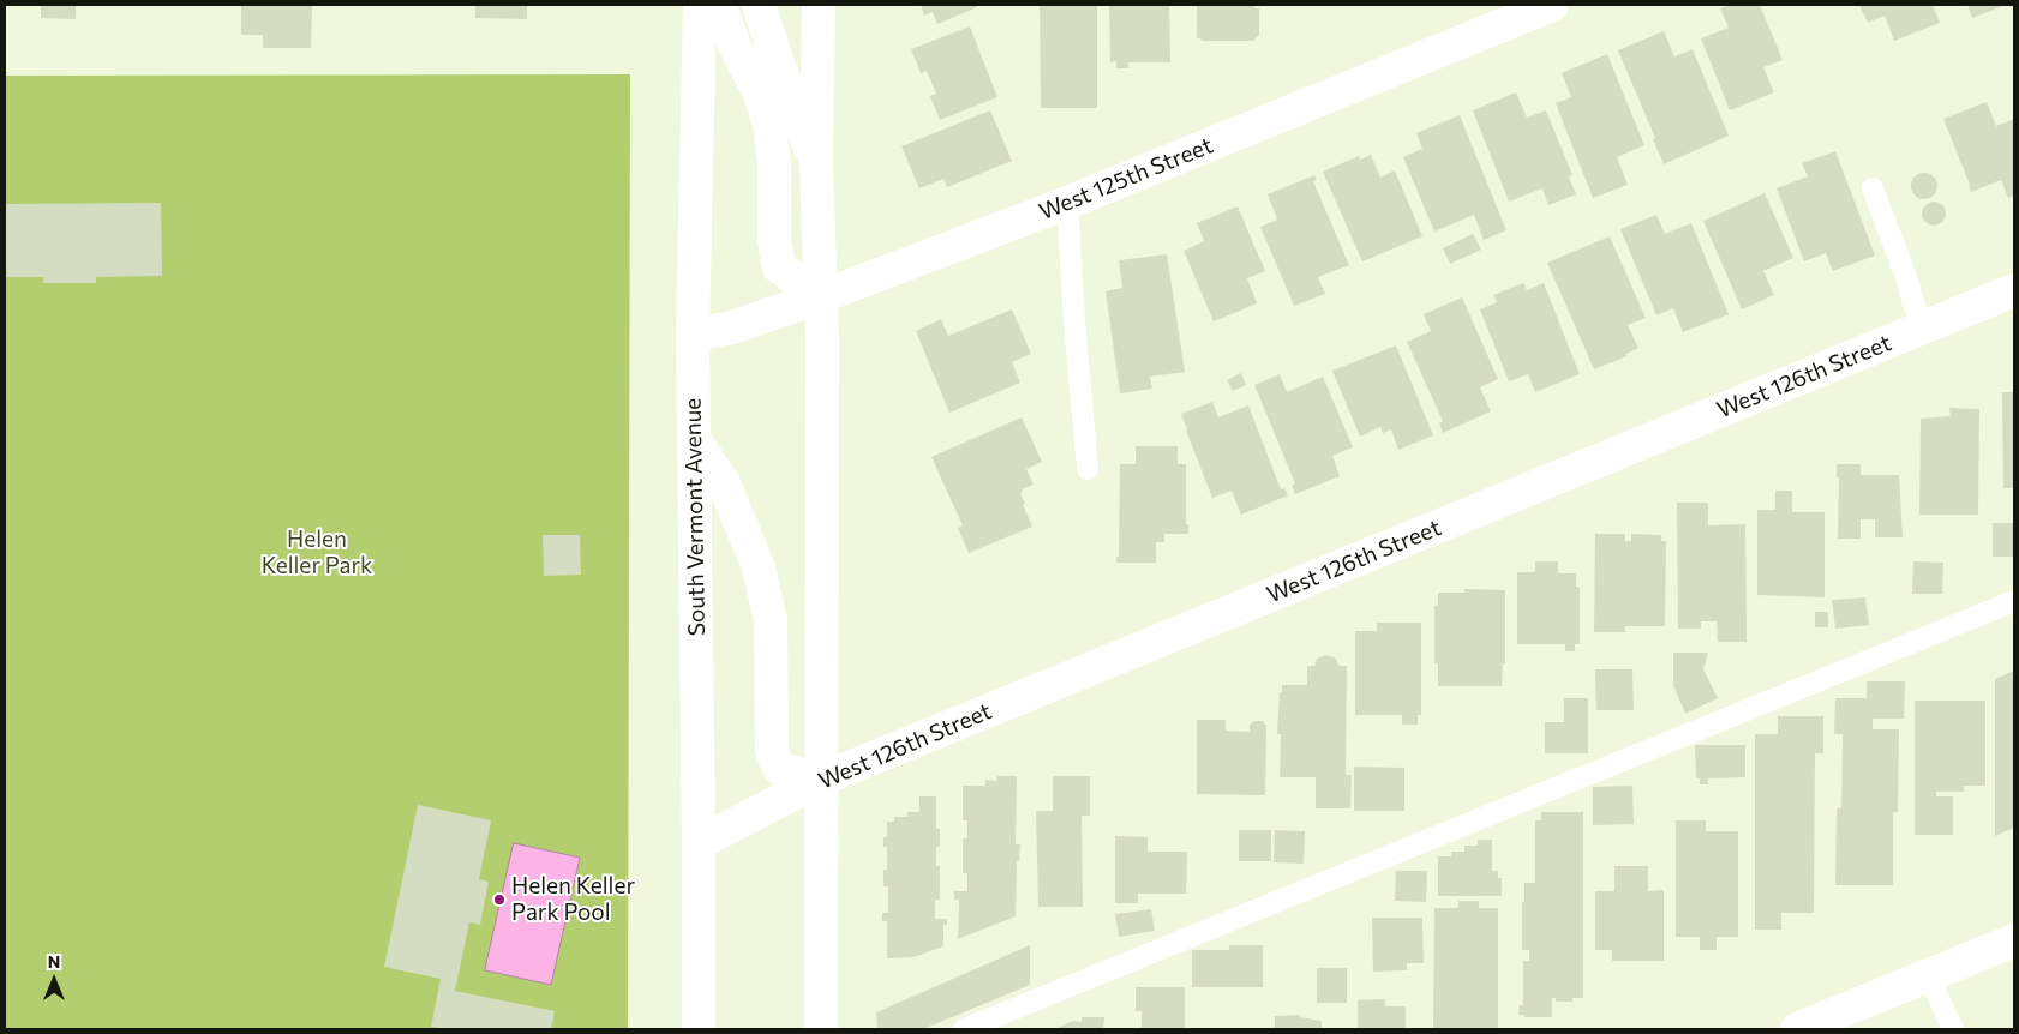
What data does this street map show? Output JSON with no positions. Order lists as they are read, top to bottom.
{
  "streets": {
    "main road": ["West 125th Street", "West 126th Street", "South Vermont Avenue"]
  },
  "crossings": [
    ["West 125th Street", "South Vermont Avenue"],
    ["West 126th Street", "South Vermont Avenue"]
  ],
  "parks": ["Helen Keller Park"],
  "places": ["Helen Keller Park Pool"],
  "north": "top"
}
